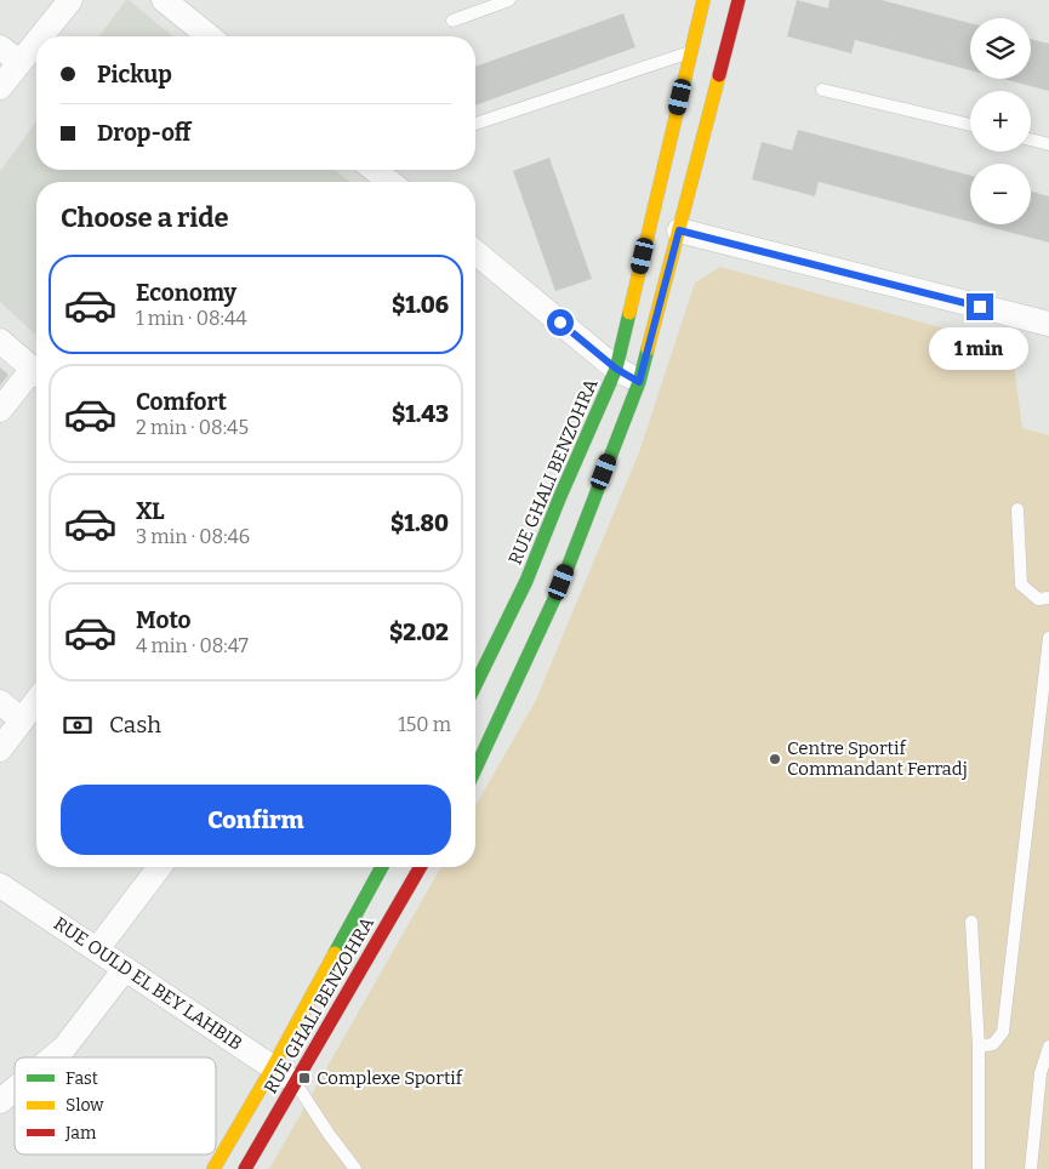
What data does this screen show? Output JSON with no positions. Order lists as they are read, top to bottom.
{
  "streets": {
    "main road": ["RUE GHALI BENZOHRA"],
    "street": ["RUE OULD EL BEY LAHBIB"]
  },
  "crossings": [
    ["RUE GHALI BENZOHRA", "RUE OULD EL BEY LAHBIB"]
  ],
  "places": {
    "other": ["Centre Sportif Commandant Ferradj"],
    "transit": ["Complexe Sportif"]
  },
  "legend": ["Fast", "Slow", "Jam"],
  "page": {
    "map_buttons": ["+", "−"],
    "banner": ["Pickup", "Drop-off"],
    "heading": "Choose a ride",
    "list": [
      {
        "name": "Economy",
        "note": "1 min · 08:44",
        "value": "$1.06"
      },
      {
        "name": "Comfort",
        "note": "2 min · 08:45",
        "value": "$1.43"
      },
      {
        "name": "XL",
        "note": "3 min · 08:46",
        "value": "$1.80"
      },
      {
        "name": "Moto",
        "note": "4 min · 08:47",
        "value": "$2.02"
      }
    ],
    "bubble": "1 min",
    "pay": ["Cash", "150 m"],
    "buttons": "Confirm"
  }
}
